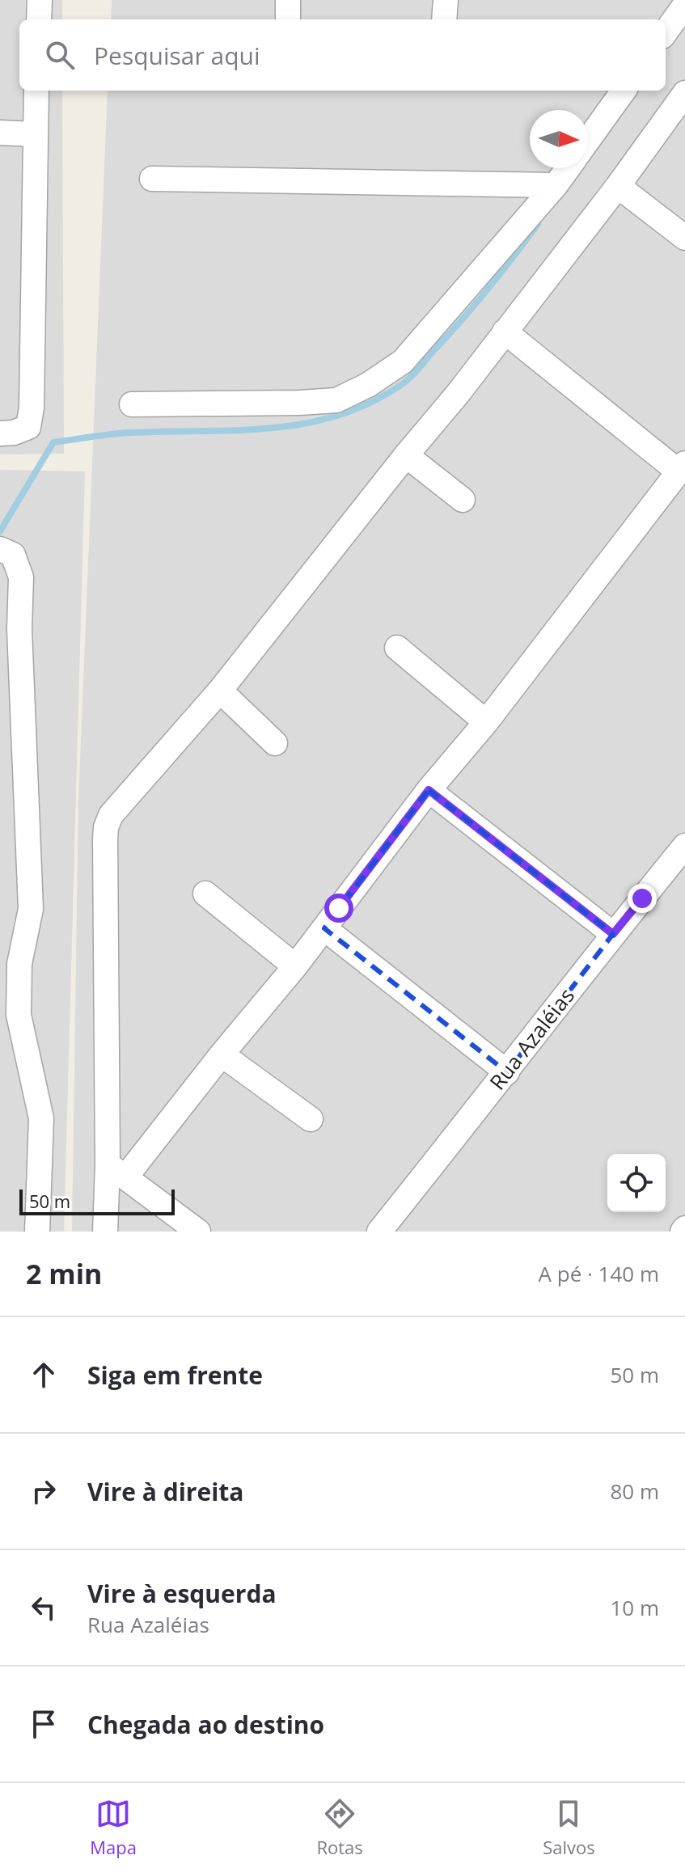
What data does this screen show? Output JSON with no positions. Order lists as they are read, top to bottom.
{
  "streets": {
    "street": ["Rua Azaléias"]
  },
  "scale_bar": "50 m",
  "north": "right",
  "page": {
    "search": "Pesquisar aqui",
    "scale": "50 m",
    "heading": ["2 min", "A pé · 140 m"],
    "list": [
      ["Siga em frente", "50 m"],
      ["Vire à direita", "80 m"],
      ["Vire à esquerda", "Rua Azaléias", "10 m"],
      "Chegada ao destino"
    ],
    "nav": ["Mapa", "Rotas", "Salvos"]
  }
}
